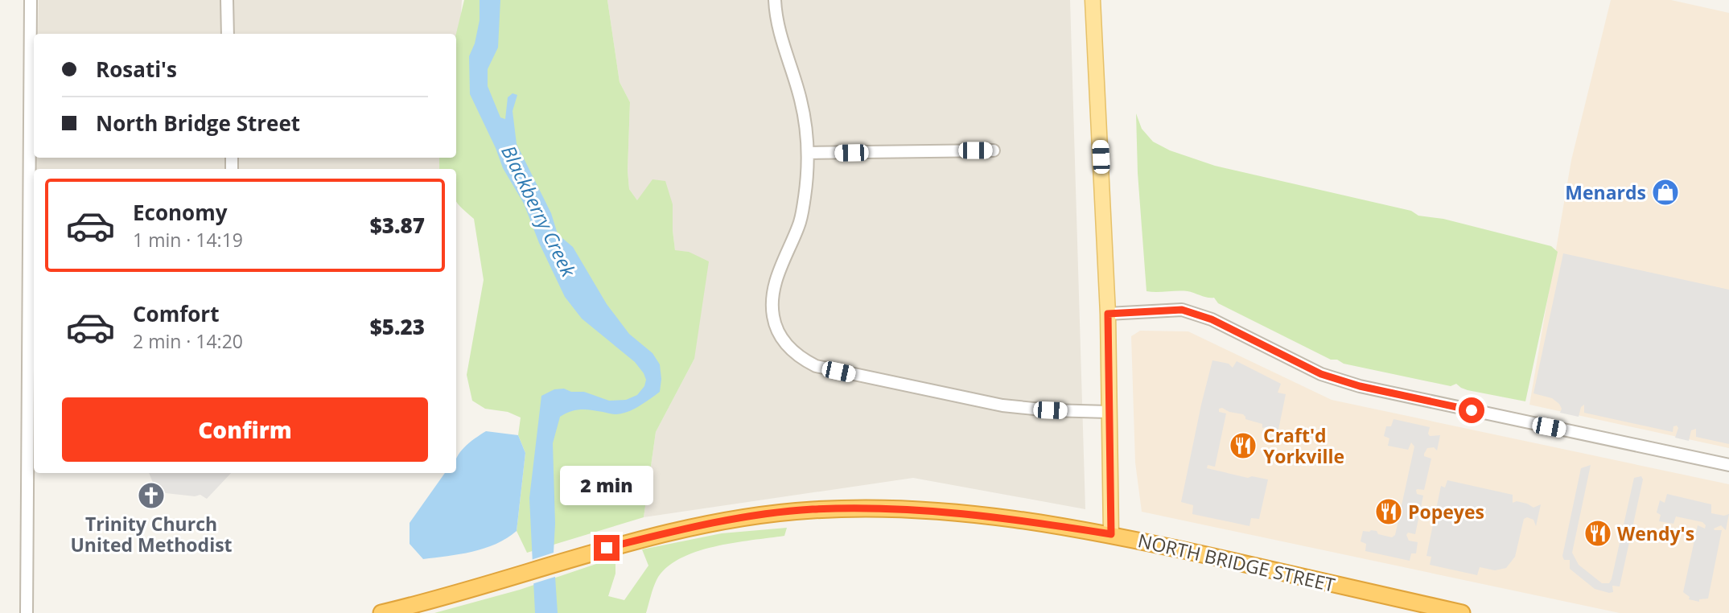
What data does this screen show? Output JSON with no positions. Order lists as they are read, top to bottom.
{
  "streets": {
    "highway": ["NORTH BRIDGE STREET"]
  },
  "water": ["Blackberry Creek"],
  "places": {
    "shop": ["Menards"],
    "restaurant": ["Craft'd Yorkville", "Popeyes", "Wendy's"],
    "church": ["Trinity Church United Methodist"]
  },
  "page": {
    "banner": ["Rosati's", "North Bridge Street"],
    "list": [
      {
        "name": "Economy",
        "note": "1 min · 14:19",
        "value": "$3.87"
      },
      {
        "name": "Comfort",
        "note": "2 min · 14:20",
        "value": "$5.23"
      }
    ],
    "buttons": "Confirm",
    "bubble": "2 min"
  }
}
